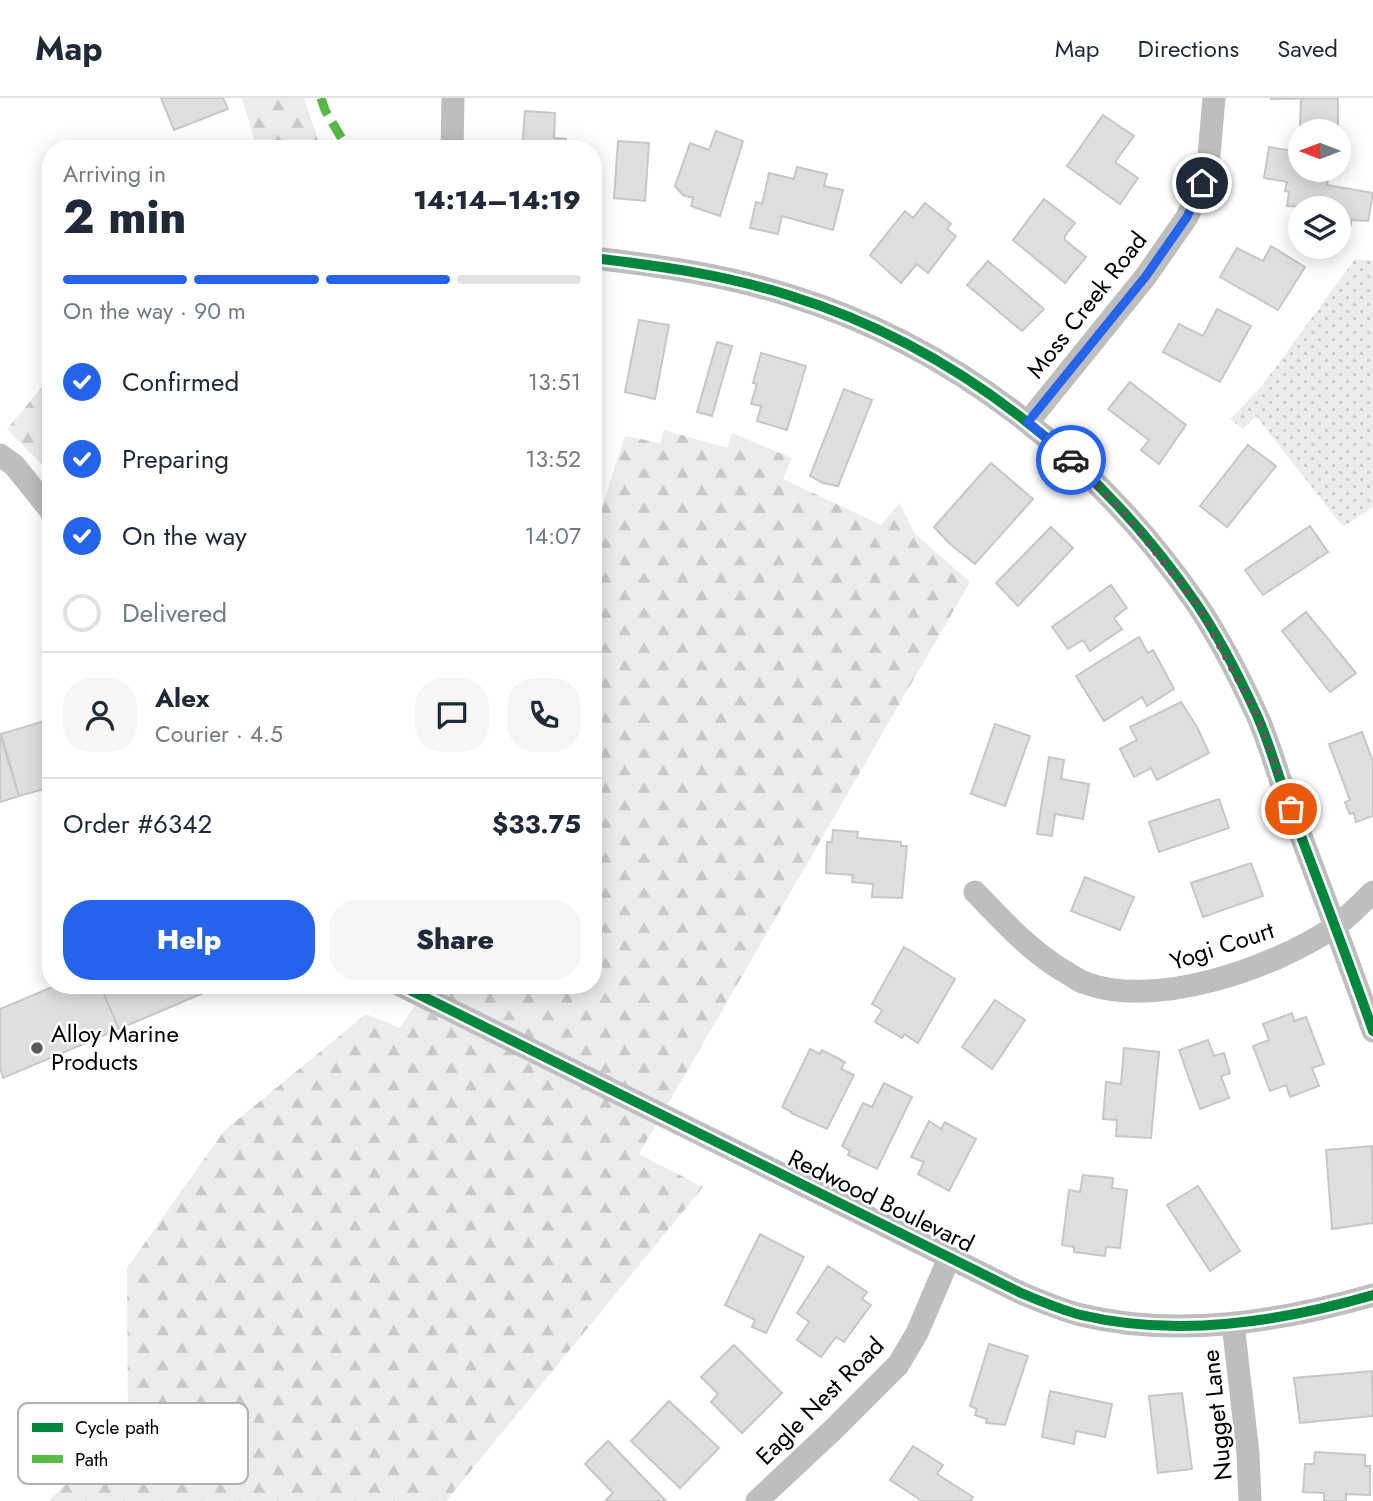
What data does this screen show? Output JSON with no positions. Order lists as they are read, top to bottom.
{
  "streets": {
    "street": [
      "Moss Creek Road",
      "Yogi Court",
      "Redwood Boulevard",
      "Eagle Nest Road",
      "Nugget Lane"
    ]
  },
  "crossings": [
    ["Redwood Boulevard", "Eagle Nest Road"],
    ["Redwood Boulevard", "Nugget Lane"]
  ],
  "places": ["Alloy Marine Products"],
  "legend": ["Cycle path", "Path"],
  "north": "left",
  "page": {
    "header": "Map",
    "nav": ["Map", "Directions", "Saved"],
    "heading": ["2 min", "Arriving in", "14:14–14:19"],
    "panel": [
      "Alex",
      "Courier · 4.5",
      "Order #6342",
      "$33.75"
    ],
    "bar": "On the way · 90 m",
    "list": [
      ["Confirmed", "13:51"],
      ["Preparing", "13:52"],
      ["On the way", "14:07"],
      "Delivered"
    ],
    "buttons": ["Help", "Share"]
  }
}
